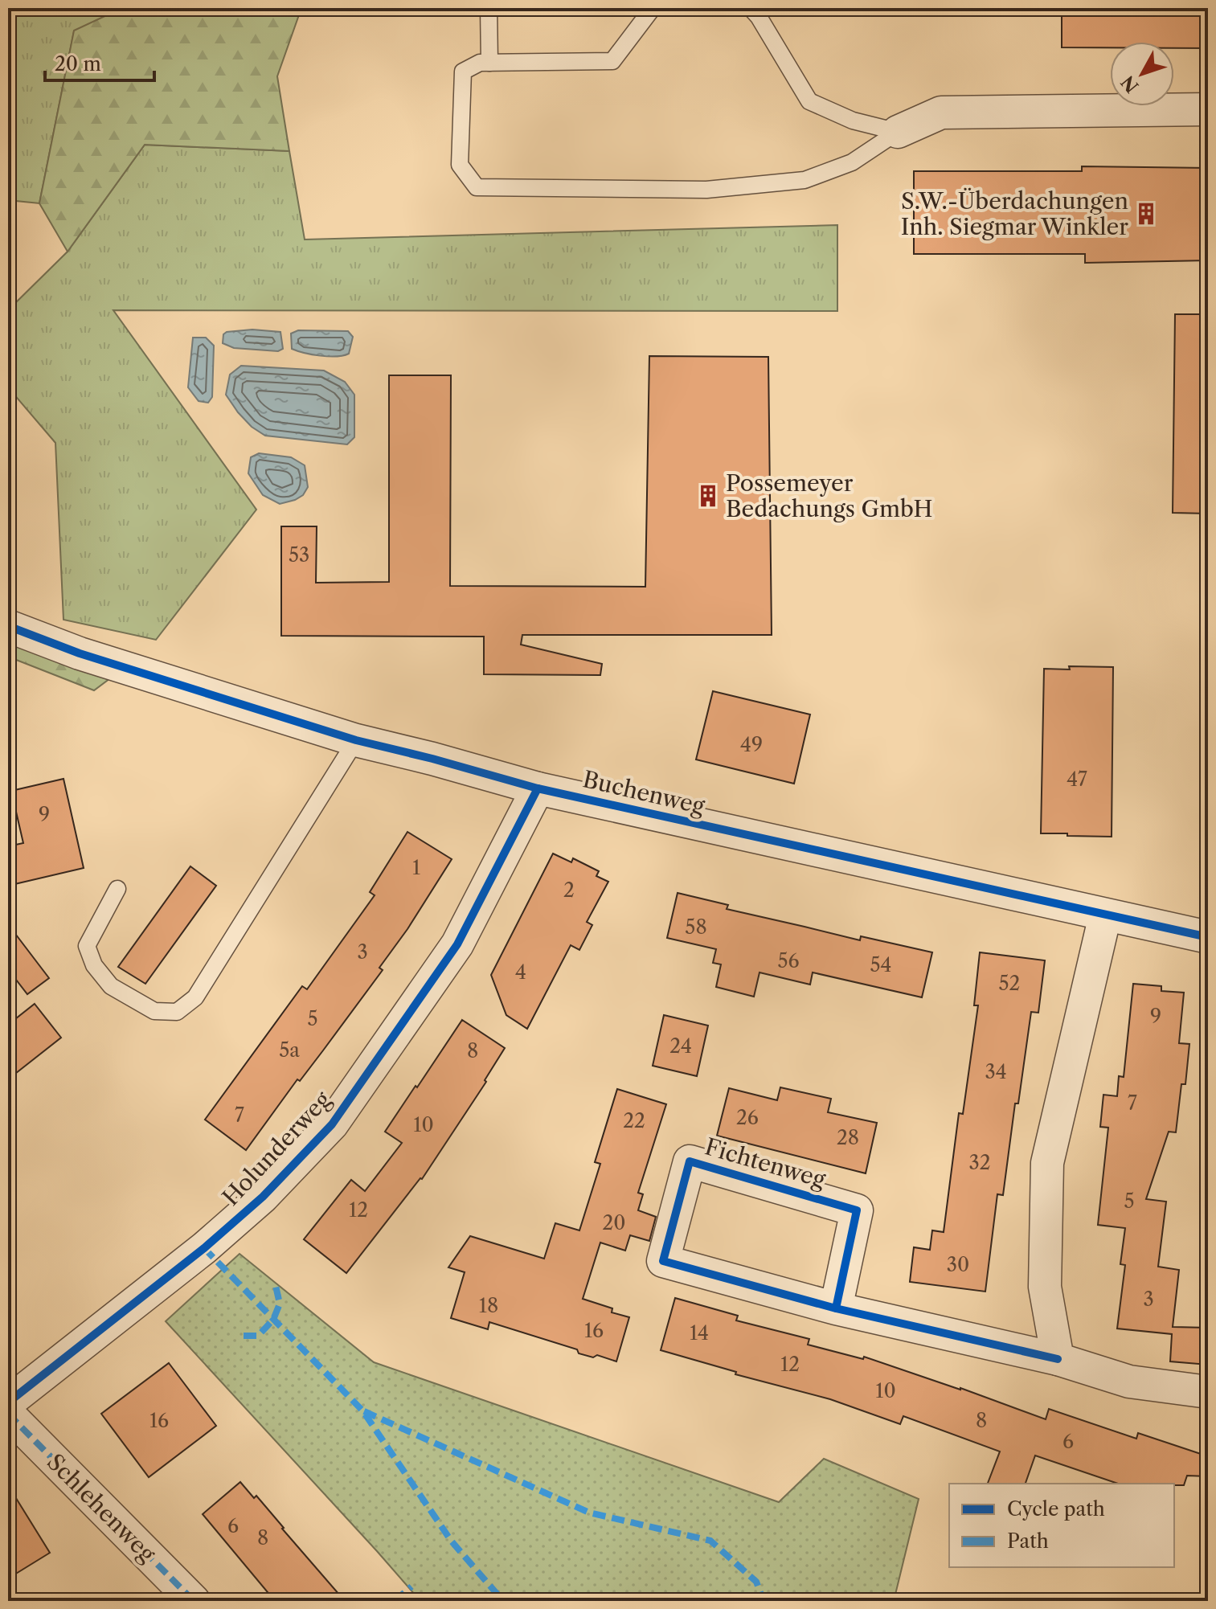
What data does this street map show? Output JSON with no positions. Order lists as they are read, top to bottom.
{
  "streets": {
    "street": [
      "Buchenweg",
      "Holunderweg",
      "Fichtenweg",
      "Schlehenweg"
    ]
  },
  "crossings": [
    ["Buchenweg", "Holunderweg"]
  ],
  "places": {
    "building": ["S.W.-Überdachungen Inh. Siegmar Winkler", "Possemeyer Bedachungs GmbH"]
  },
  "house_numbers": [
    "53",
    "49",
    "47",
    "9",
    "1",
    "2",
    "58",
    "3",
    "56",
    "54",
    "4",
    "52",
    "9",
    "5",
    "24",
    "5a",
    "8",
    "34",
    "7",
    "7",
    "26",
    "22",
    "10",
    "28",
    "32",
    "5",
    "12",
    "20",
    "30",
    "3",
    "18",
    "16",
    "14",
    "12",
    "10",
    "16",
    "8",
    "6",
    "6",
    "8"
  ],
  "legend": ["Cycle path", "Path"],
  "scale_bar": "20 m",
  "north": "bottom left"
}
